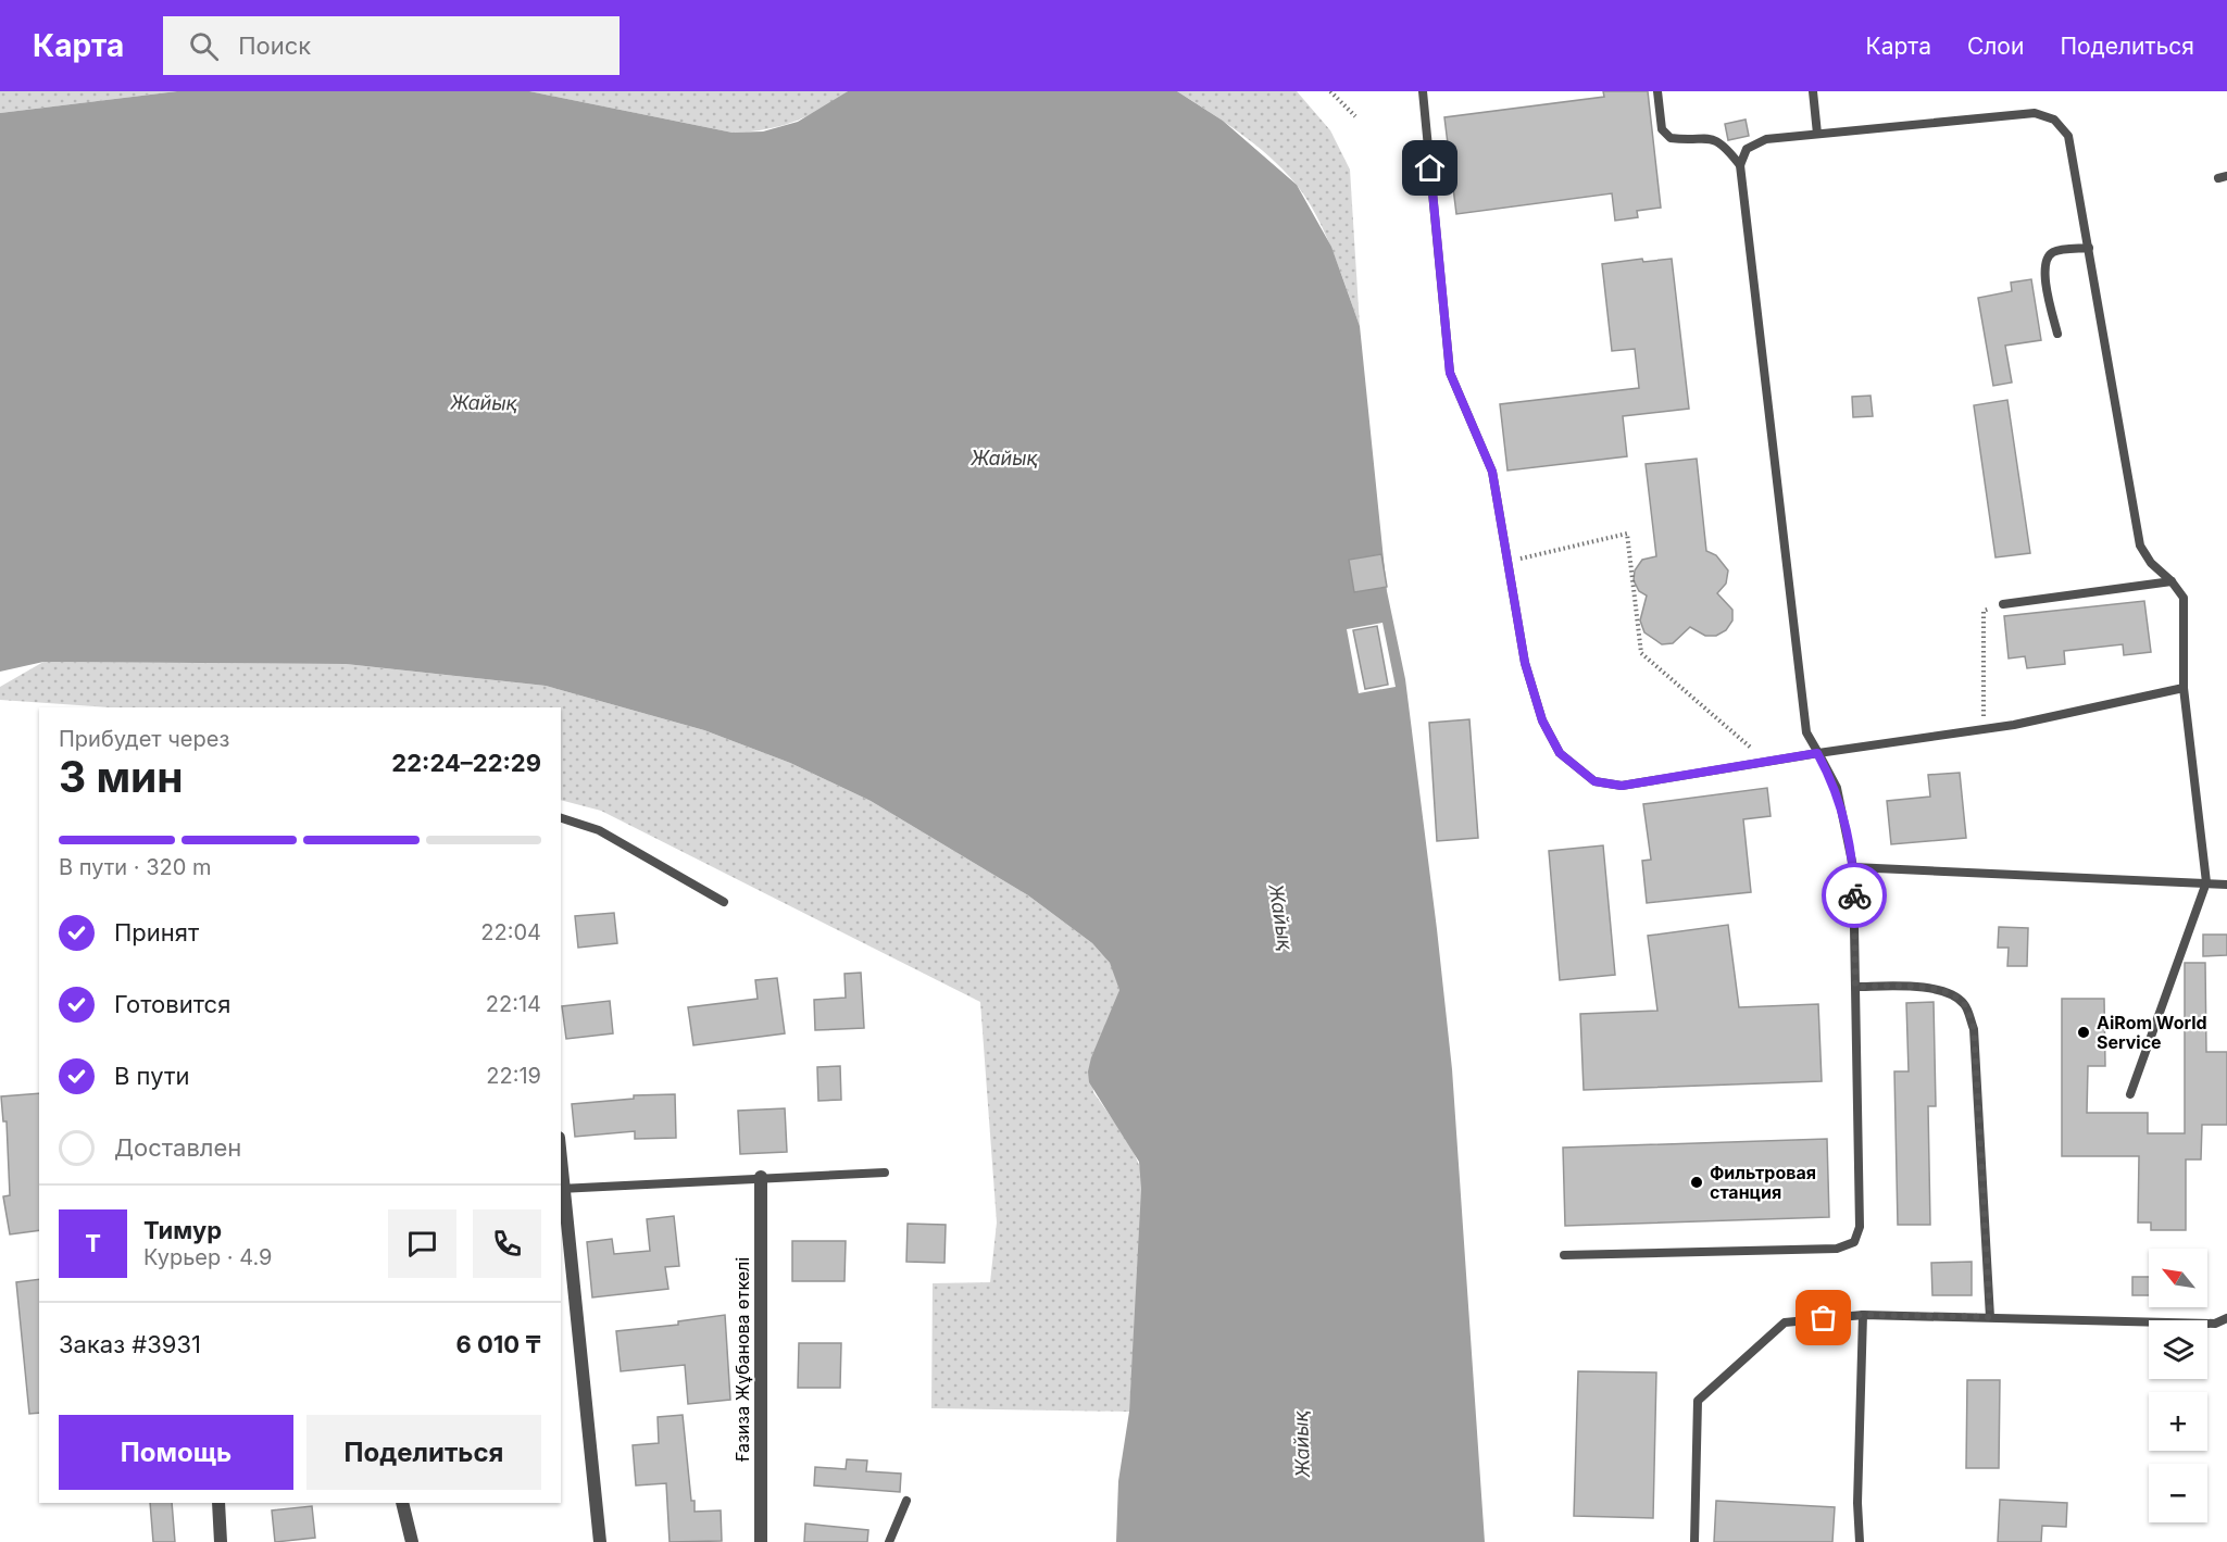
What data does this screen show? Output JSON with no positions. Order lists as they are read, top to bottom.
{
  "streets": {
    "street": ["Ғазиза Жұбанова өткелі"]
  },
  "water": ["Жайық"],
  "places": ["AiRom World Service", "Фильтровая станция"],
  "north": "top left",
  "page": {
    "header": "Карта",
    "search": "Поиск",
    "nav": ["Карта", "Слои", "Поделиться"],
    "heading": ["3 мин", "Прибудет через", "22:24–22:29"],
    "panel": [
      "Тимур",
      "Курьер · 4.9",
      "Заказ #3931",
      "6 010 ₸"
    ],
    "bar": "В пути · 320 m",
    "list": [
      ["Принят", "22:04"],
      ["Готовится", "22:14"],
      ["В пути", "22:19"],
      "Доставлен"
    ],
    "round": "Т",
    "map_buttons": ["+", "−"],
    "buttons": ["Помощь", "Поделиться"]
  }
}
